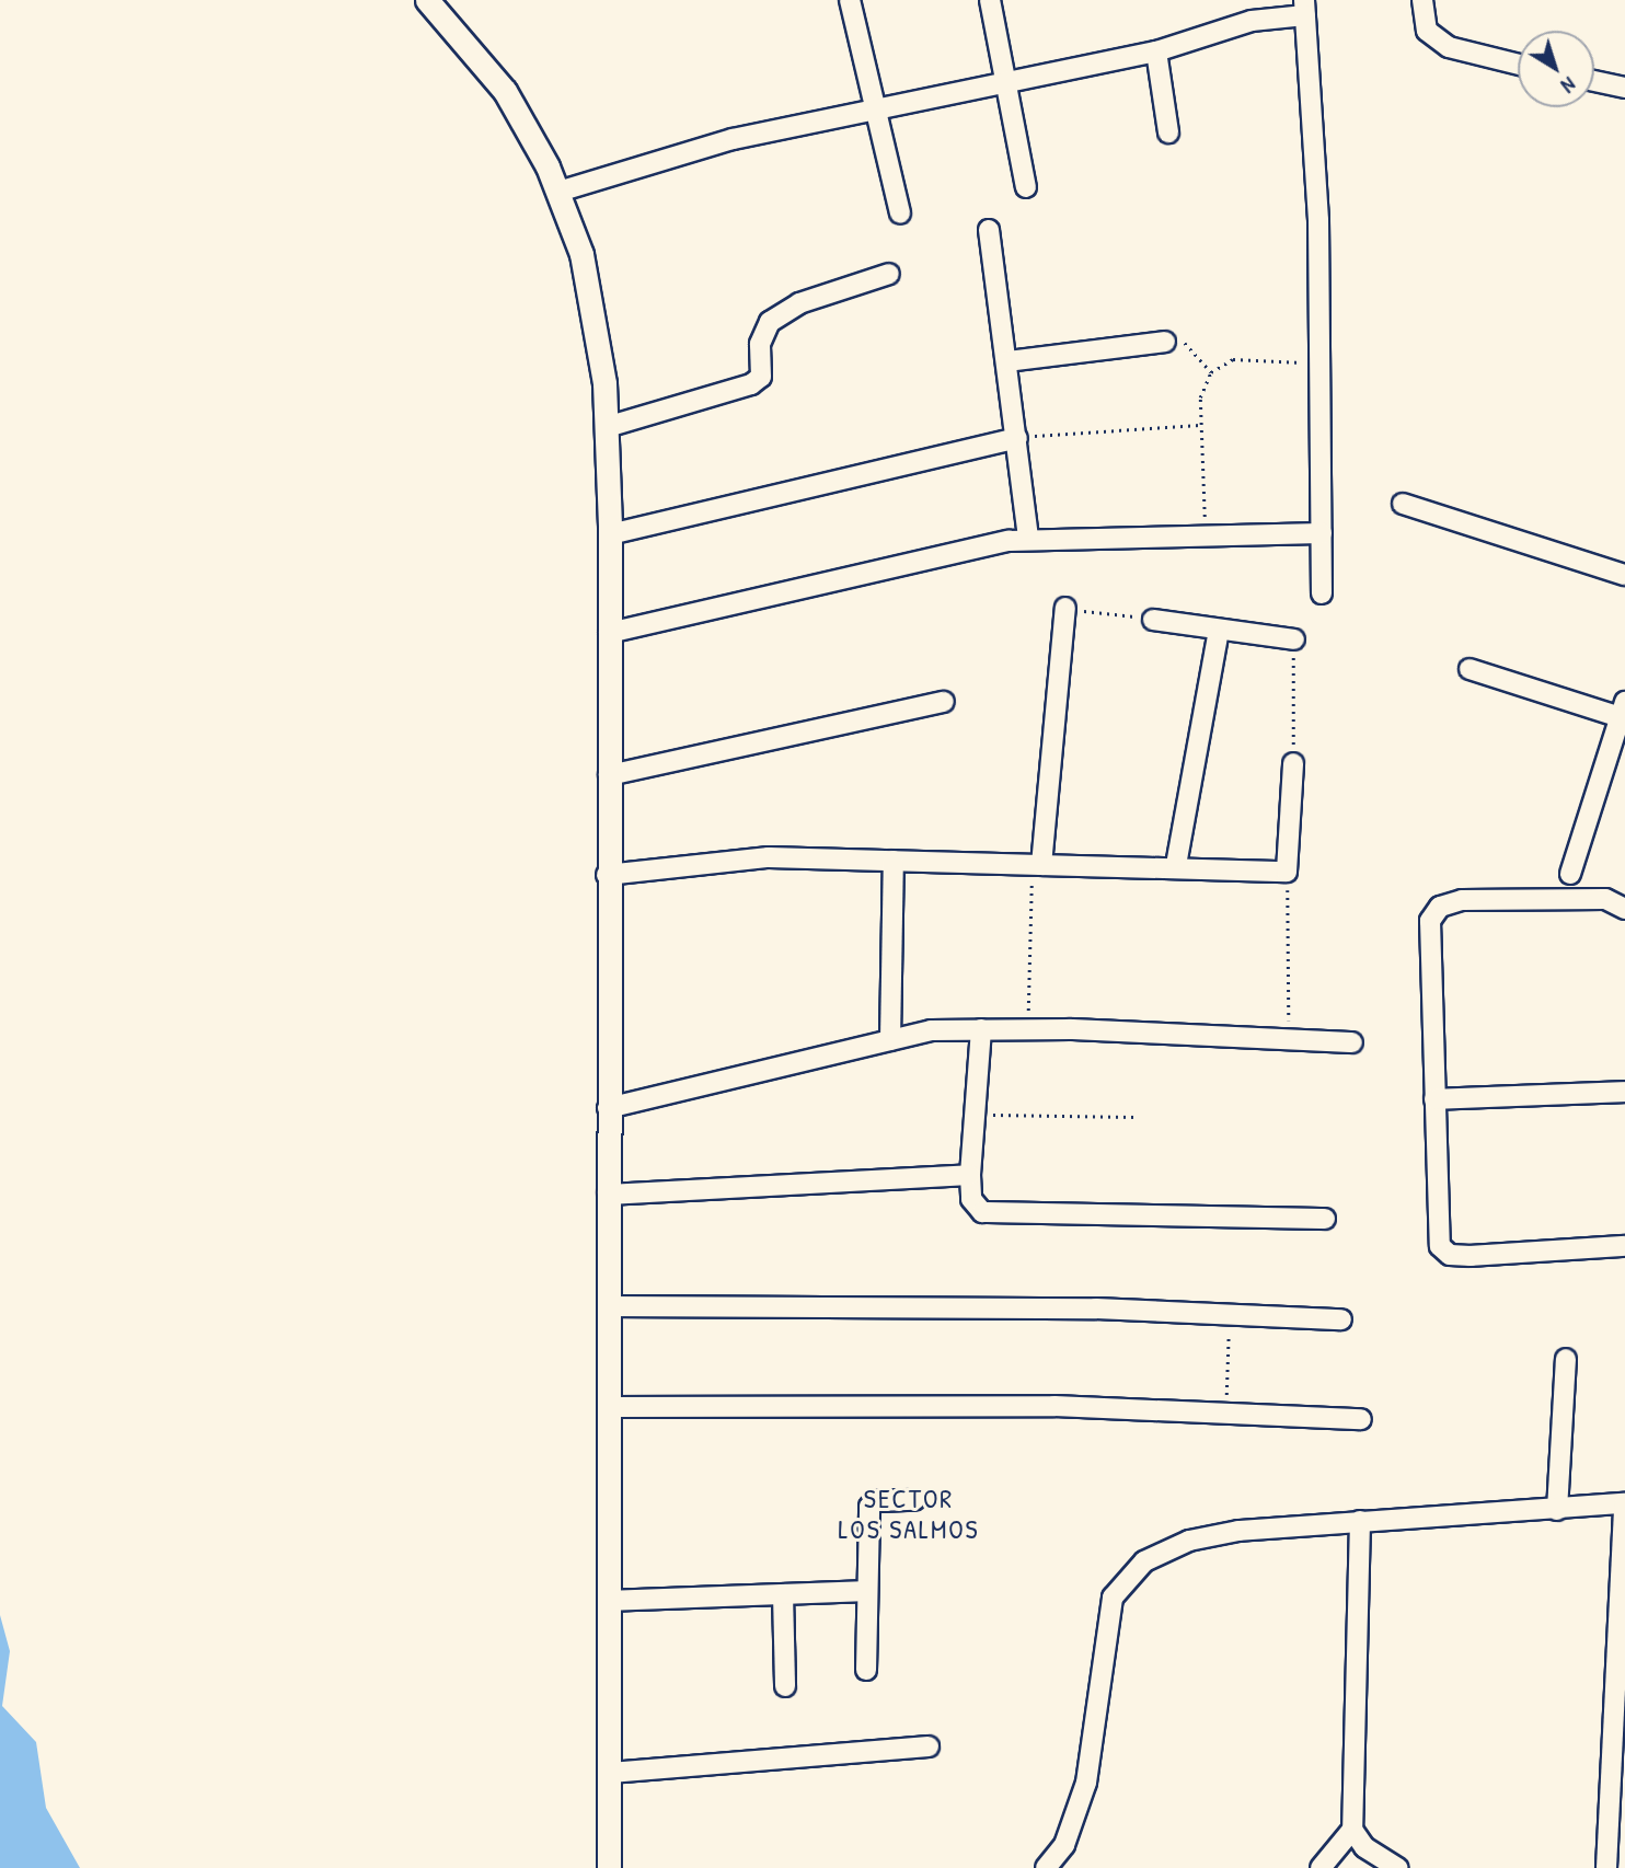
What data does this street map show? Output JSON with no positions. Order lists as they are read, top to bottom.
{
  "districts": ["SECTOR LOS SALMOS"],
  "north": "bottom right"
}
